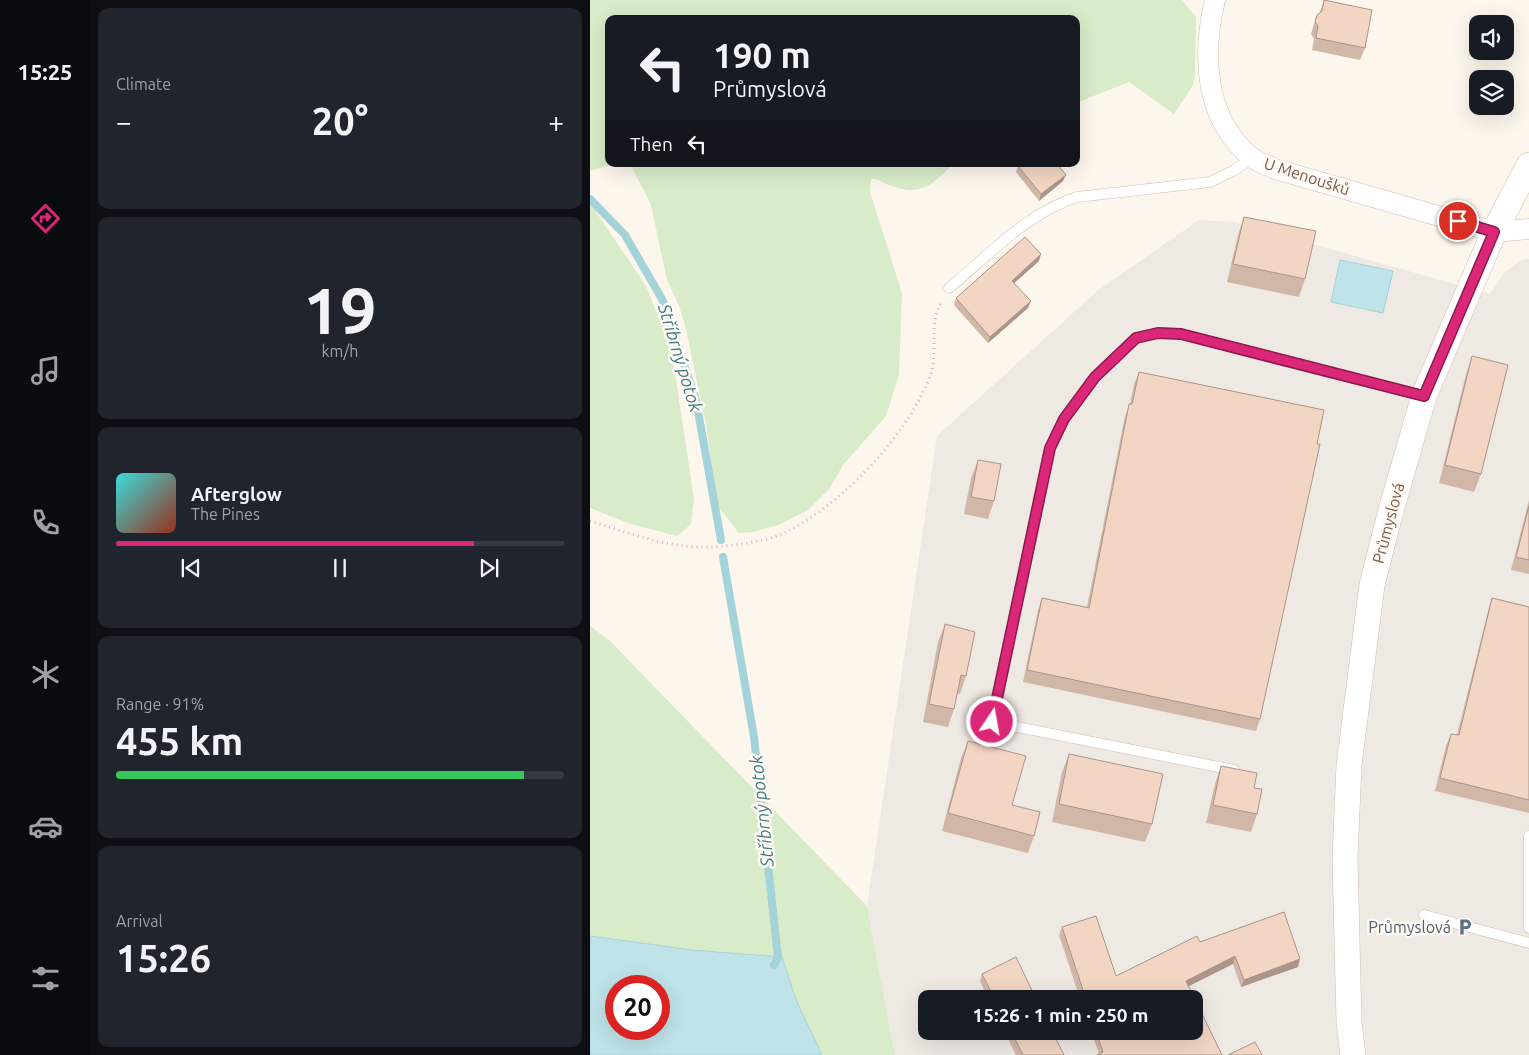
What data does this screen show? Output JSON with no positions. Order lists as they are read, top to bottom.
{
  "streets": {
    "street": ["U Menoušků", "Průmyslová"]
  },
  "crossings": [
    ["U Menoušků", "Průmyslová"]
  ],
  "water": ["Stříbrný potok"],
  "places": {
    "parking": ["Průmyslová"]
  },
  "page": {
    "tabs": "15:25",
    "tile": [
      "Climate",
      ["19", "km/h"],
      ["Range · 91%", "455 km"],
      ["Arrival", "15:26"]
    ],
    "turn": ["190 m", "Průmyslová"],
    "heat": ["−", "20°", "+"],
    "then": "Then",
    "song": ["Afterglow", "The Pines"],
    "limit": "20",
    "trip": "15:26 · 1 min · 250 m"
  }
}
